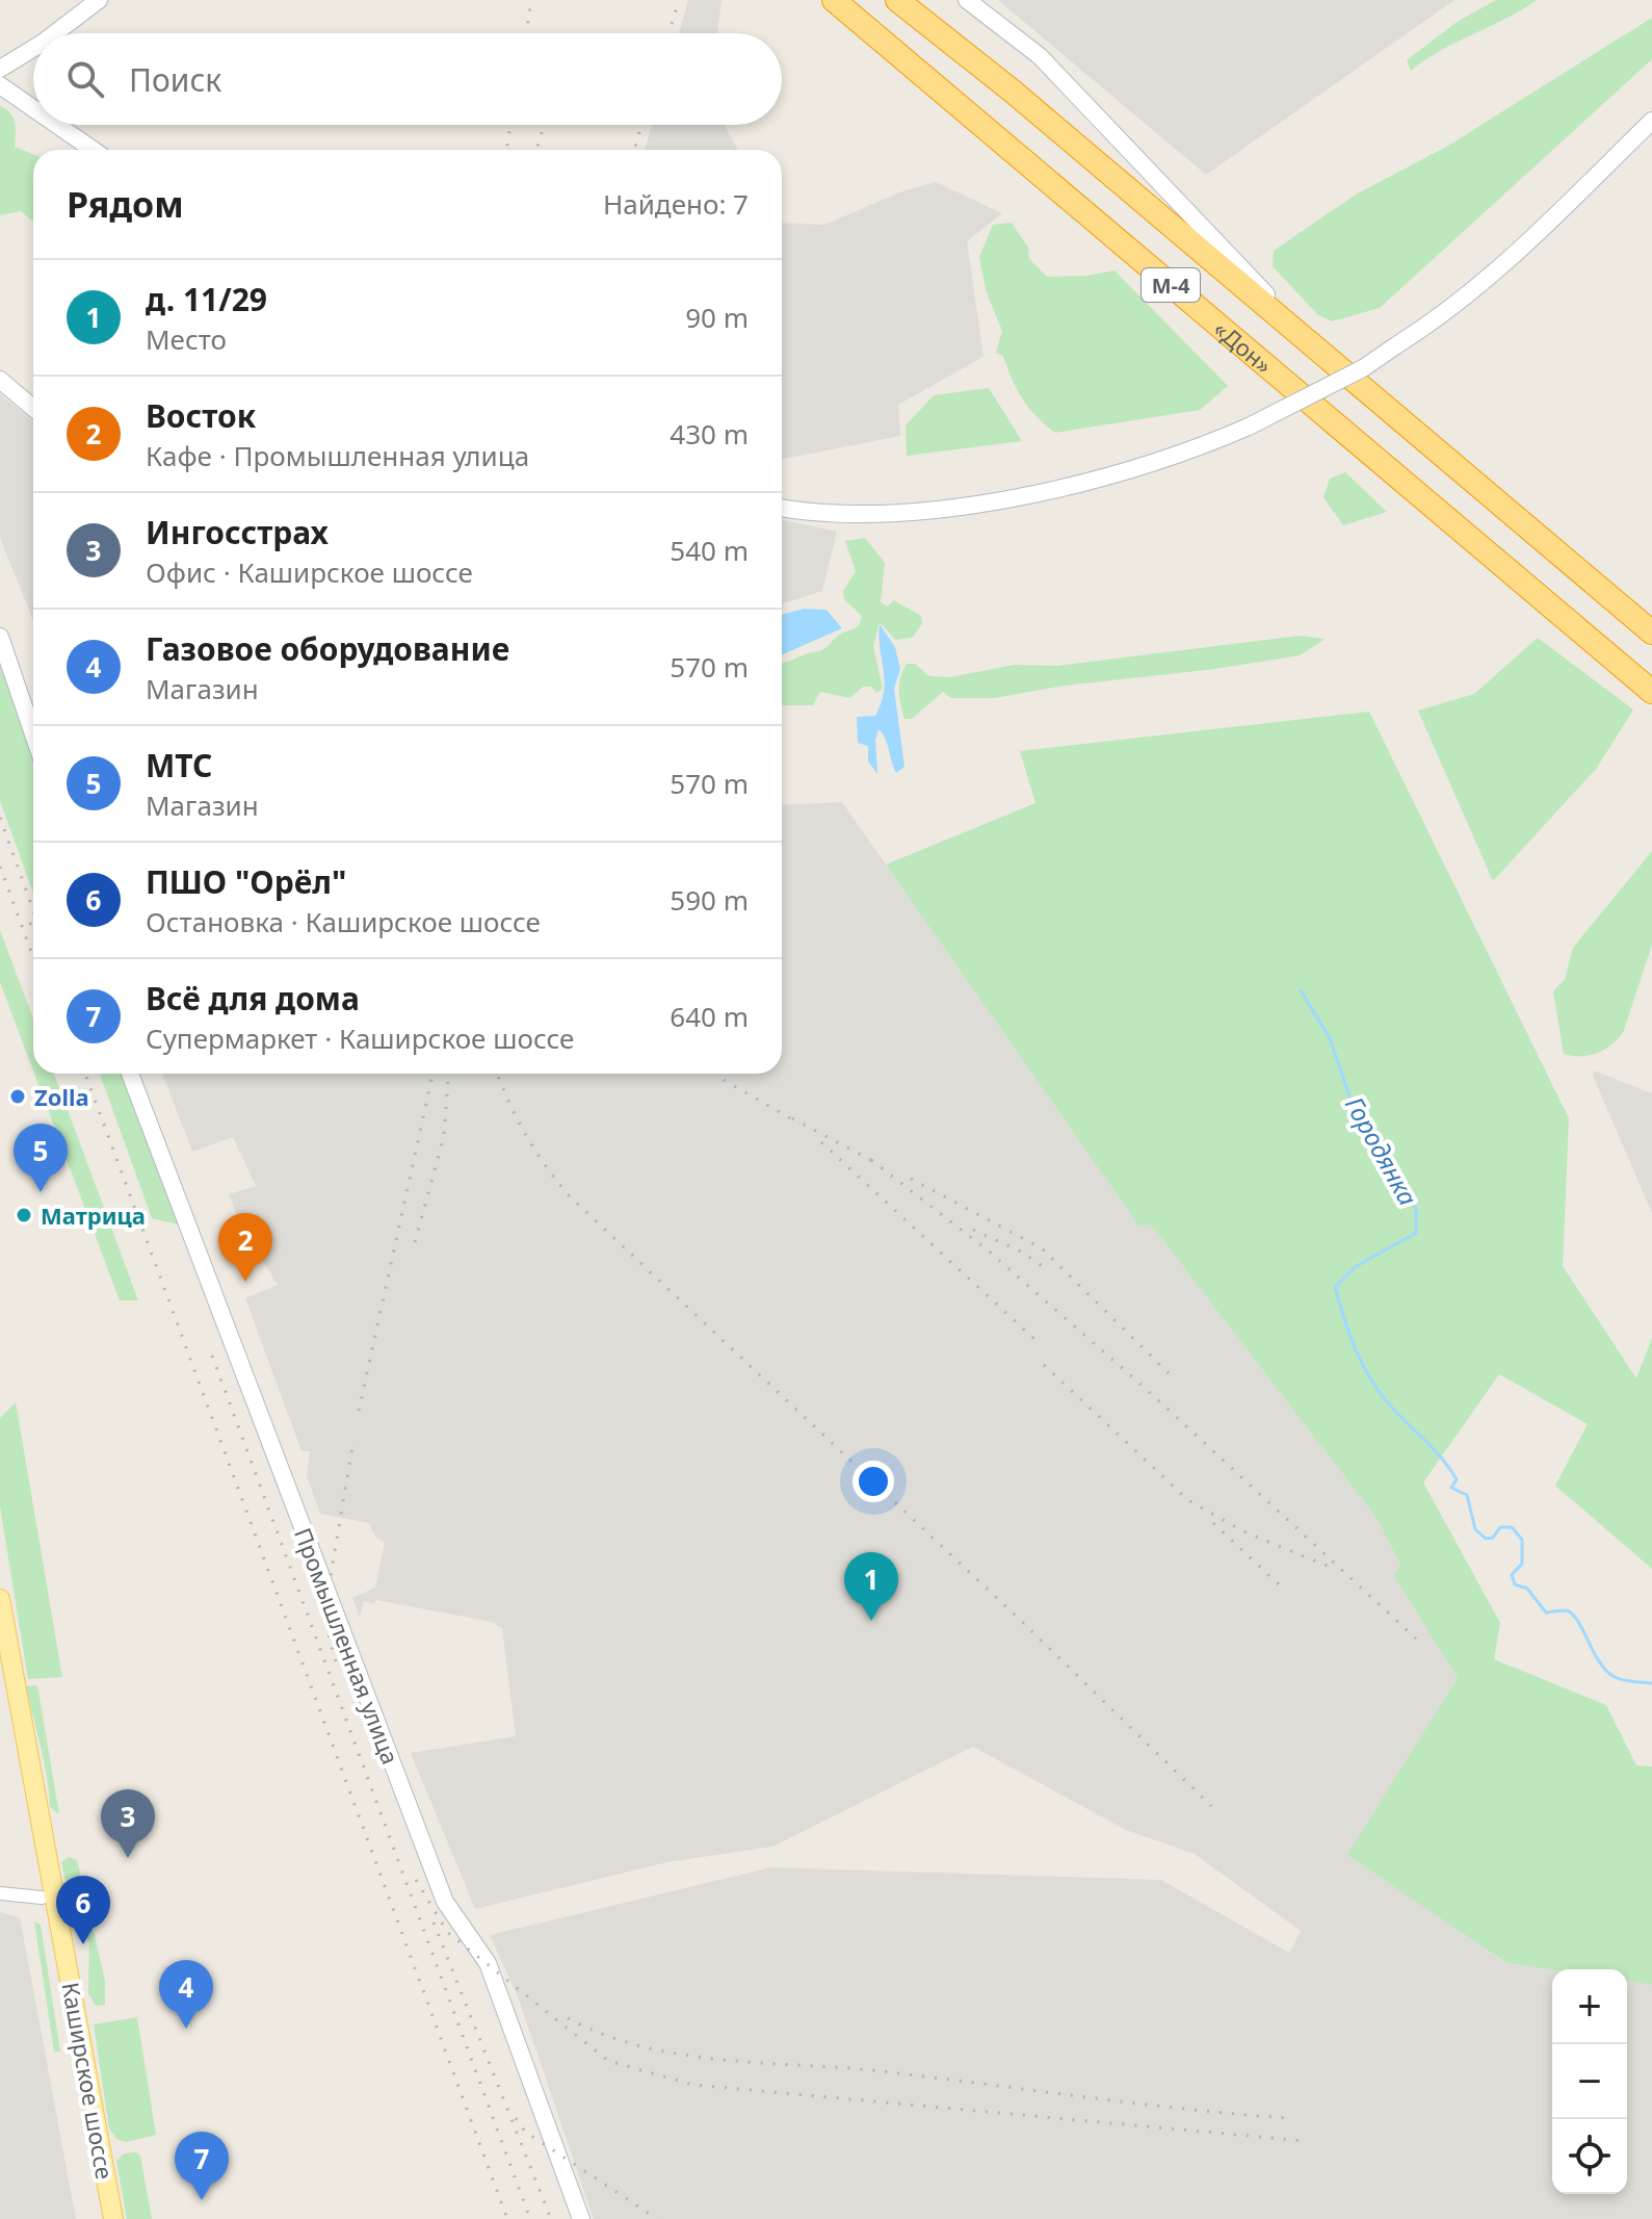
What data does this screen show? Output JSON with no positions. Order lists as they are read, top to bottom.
{
  "streets": {
    "highway": ["М-4", "«Дон»"],
    "main road": ["Каширское шоссе"],
    "street": ["Промышленная улица"]
  },
  "water": ["Городянка"],
  "places": ["Zolla", "Матрица"],
  "page": {
    "search": "Поиск",
    "heading": ["Рядом", "Найдено: 7"],
    "list": [
      {
        "mark": "1",
        "name": "д. 11/29",
        "note": "Место",
        "value": "90 m"
      },
      {
        "mark": "2",
        "name": "Восток",
        "note": "Кафе · Промышленная улица",
        "value": "430 m"
      },
      {
        "mark": "3",
        "name": "Ингосстрах",
        "note": "Офис · Каширское шоссе",
        "value": "540 m"
      },
      {
        "mark": "4",
        "name": "Газовое оборудование",
        "note": "Магазин",
        "value": "570 m"
      },
      {
        "mark": "5",
        "name": "МТС",
        "note": "Магазин",
        "value": "570 m"
      },
      {
        "mark": "6",
        "name": "ПШО \"Орёл\"",
        "note": "Остановка · Каширское шоссе",
        "value": "590 m"
      },
      {
        "mark": "7",
        "name": "Всё для дома",
        "note": "Супермаркет · Каширское шоссе",
        "value": "640 m"
      }
    ],
    "pins": [
      "5",
      "2",
      "1",
      "3",
      "6",
      "4",
      "7"
    ],
    "map_buttons": ["+", "−"]
  }
}
